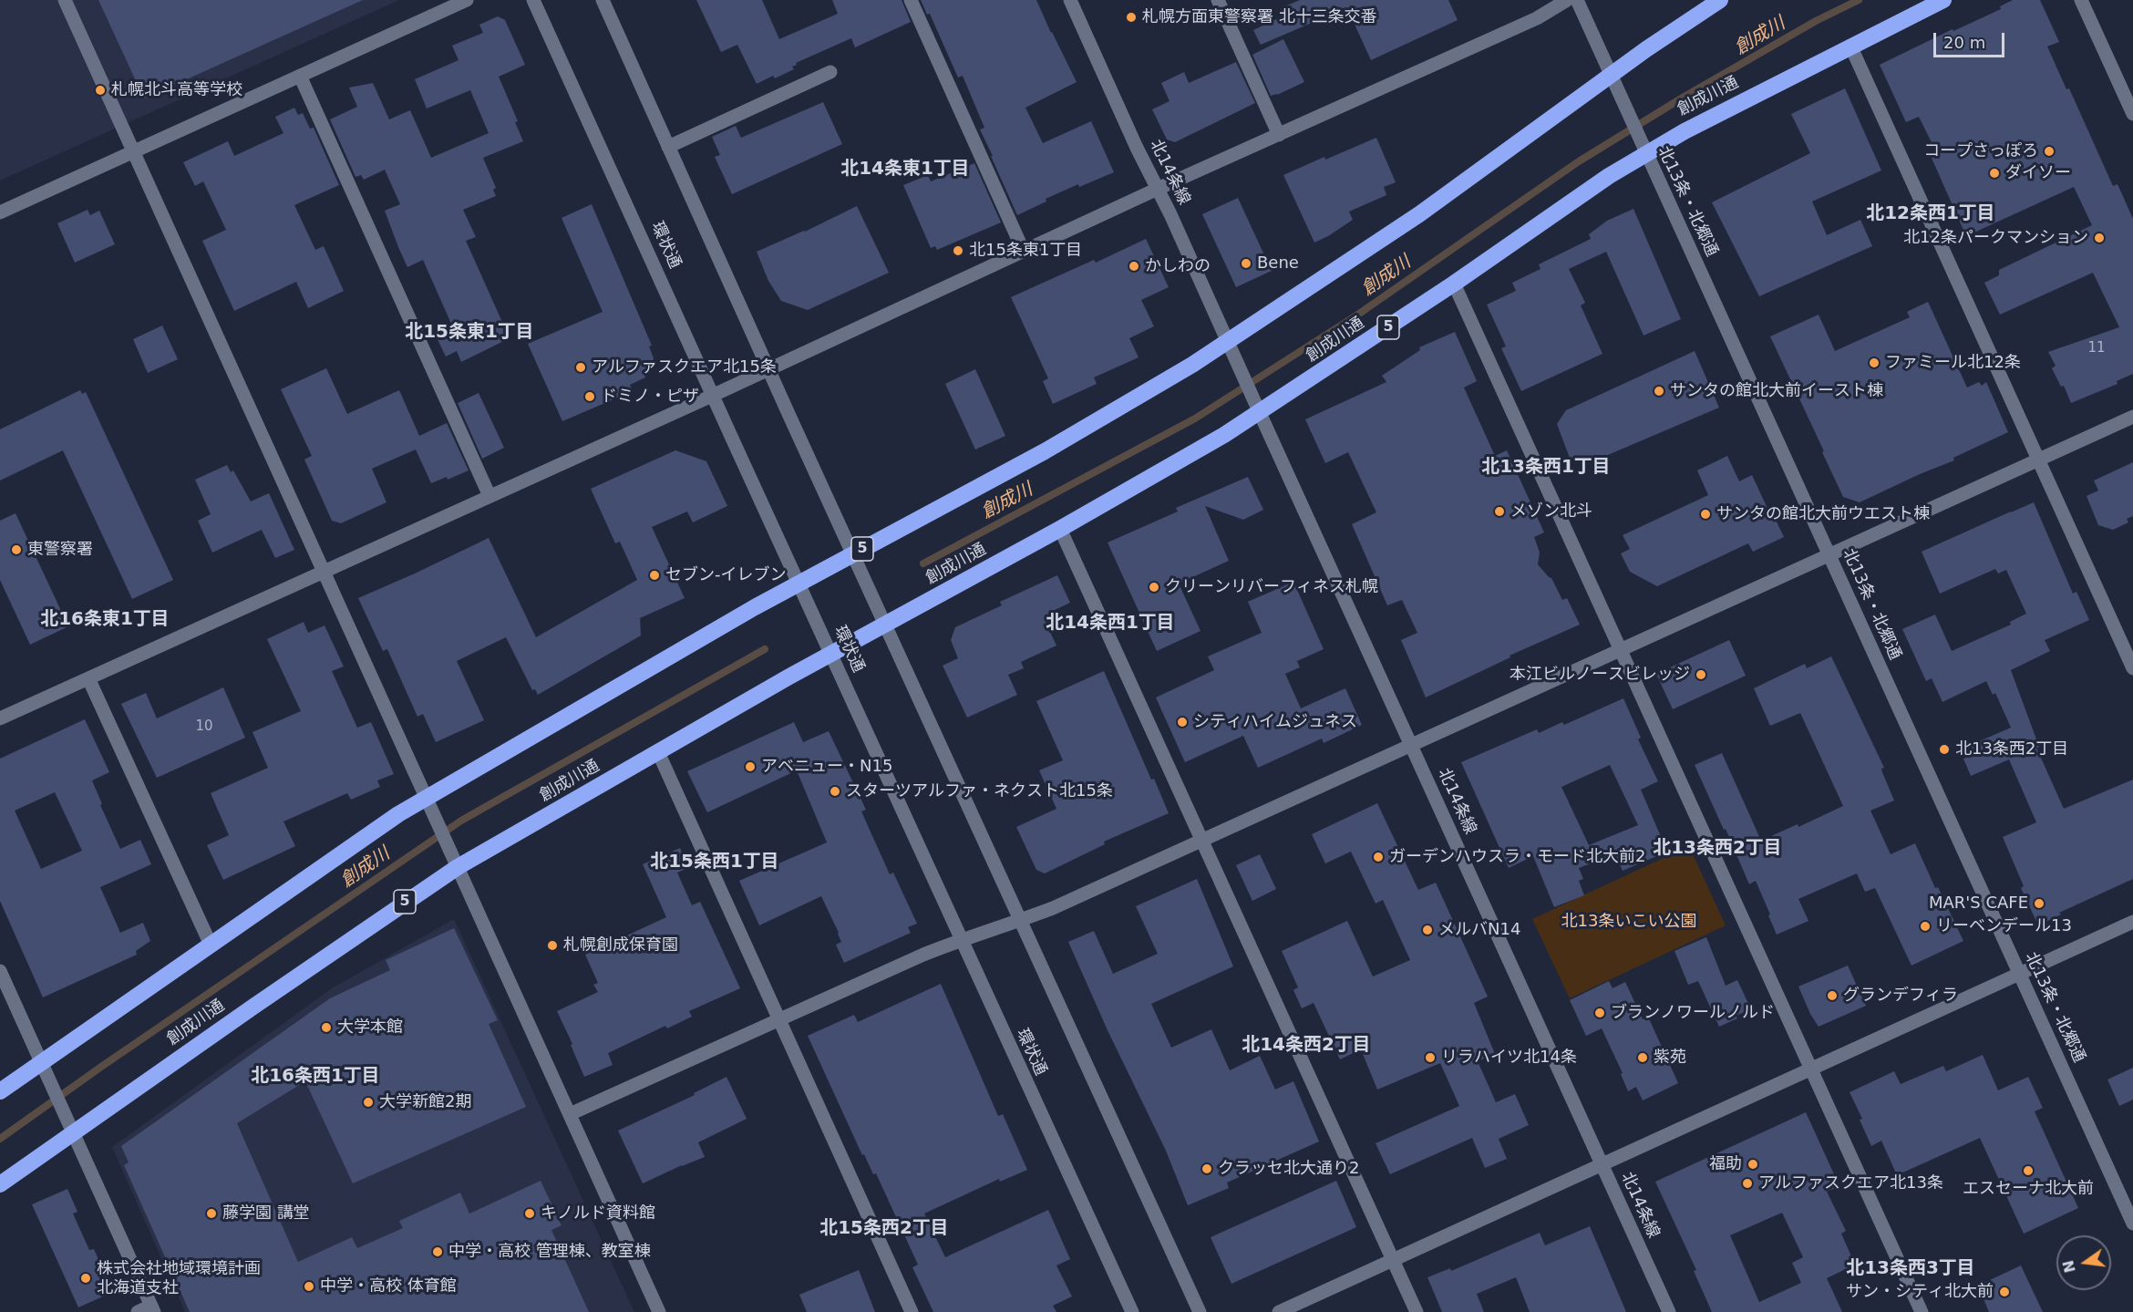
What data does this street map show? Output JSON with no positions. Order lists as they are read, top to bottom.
{
  "streets": {
    "highway": ["創成川通", "5"],
    "street": ["北14条線", "北13条・北郷通", "環状通"]
  },
  "crossings": [
    ["創成川通", "北14条線"],
    ["創成川通", "北13条・北郷通"],
    ["創成川通", "環状通"],
    ["北14条線", "5"],
    ["北13条・北郷通", "5"],
    ["環状通", "5"]
  ],
  "districts": [
    "北14条東1丁目",
    "北12条西1丁目",
    "北15条東1丁目",
    "北13条西1丁目",
    "北16条東1丁目",
    "北14条西1丁目",
    "北13条西2丁目",
    "北15条西1丁目",
    "北14条西2丁目",
    "北16条西1丁目",
    "北15条西2丁目",
    "北13条西3丁目"
  ],
  "water": ["創成川"],
  "parks": ["北13条いこい公園"],
  "places": [
    "札幌方面東警察署 北十三条交番",
    "札幌北斗高等学校",
    "コープさっぽろ",
    "ダイソー",
    "北12条パークマンション",
    "北15条東1丁目",
    "Bene",
    "かしわの",
    "ファミール北12条",
    "アルファスクエア北15条",
    "サンタの館北大前イースト棟",
    "ドミノ・ピザ",
    "メゾン北斗",
    "サンタの館北大前ウエスト棟",
    "東警察署",
    "セブン-イレブン",
    "クリーンリバーフィネス札幌",
    "本江ビルノースビレッジ",
    "シティハイムジュネス",
    "北13条西2丁目",
    "アベニュー・N15",
    "スターツアルファ・ネクスト北15条",
    "ガーデンハウスラ・モード北大前2",
    "MAR'S CAFE",
    "リーベンデール13",
    "メルバN14",
    "札幌創成保育園",
    "グランデフィラ",
    "ブランノワールノルド",
    "大学本館",
    "リラハイツ北14条",
    "紫苑",
    "大学新館2期",
    "福助",
    "クラッセ北大通り2",
    "エスセーナ北大前",
    "アルファスクエア北13条",
    "藤学園 講堂",
    "キノルド資料館",
    "中学・高校 管理棟、教室棟",
    "株式会社地域環境計画 北海道支社",
    "中学・高校 体育館",
    "サン・シティ北大前"
  ],
  "house_numbers": ["11", "10"],
  "scale_bar": "20 m",
  "north": "left"
}
